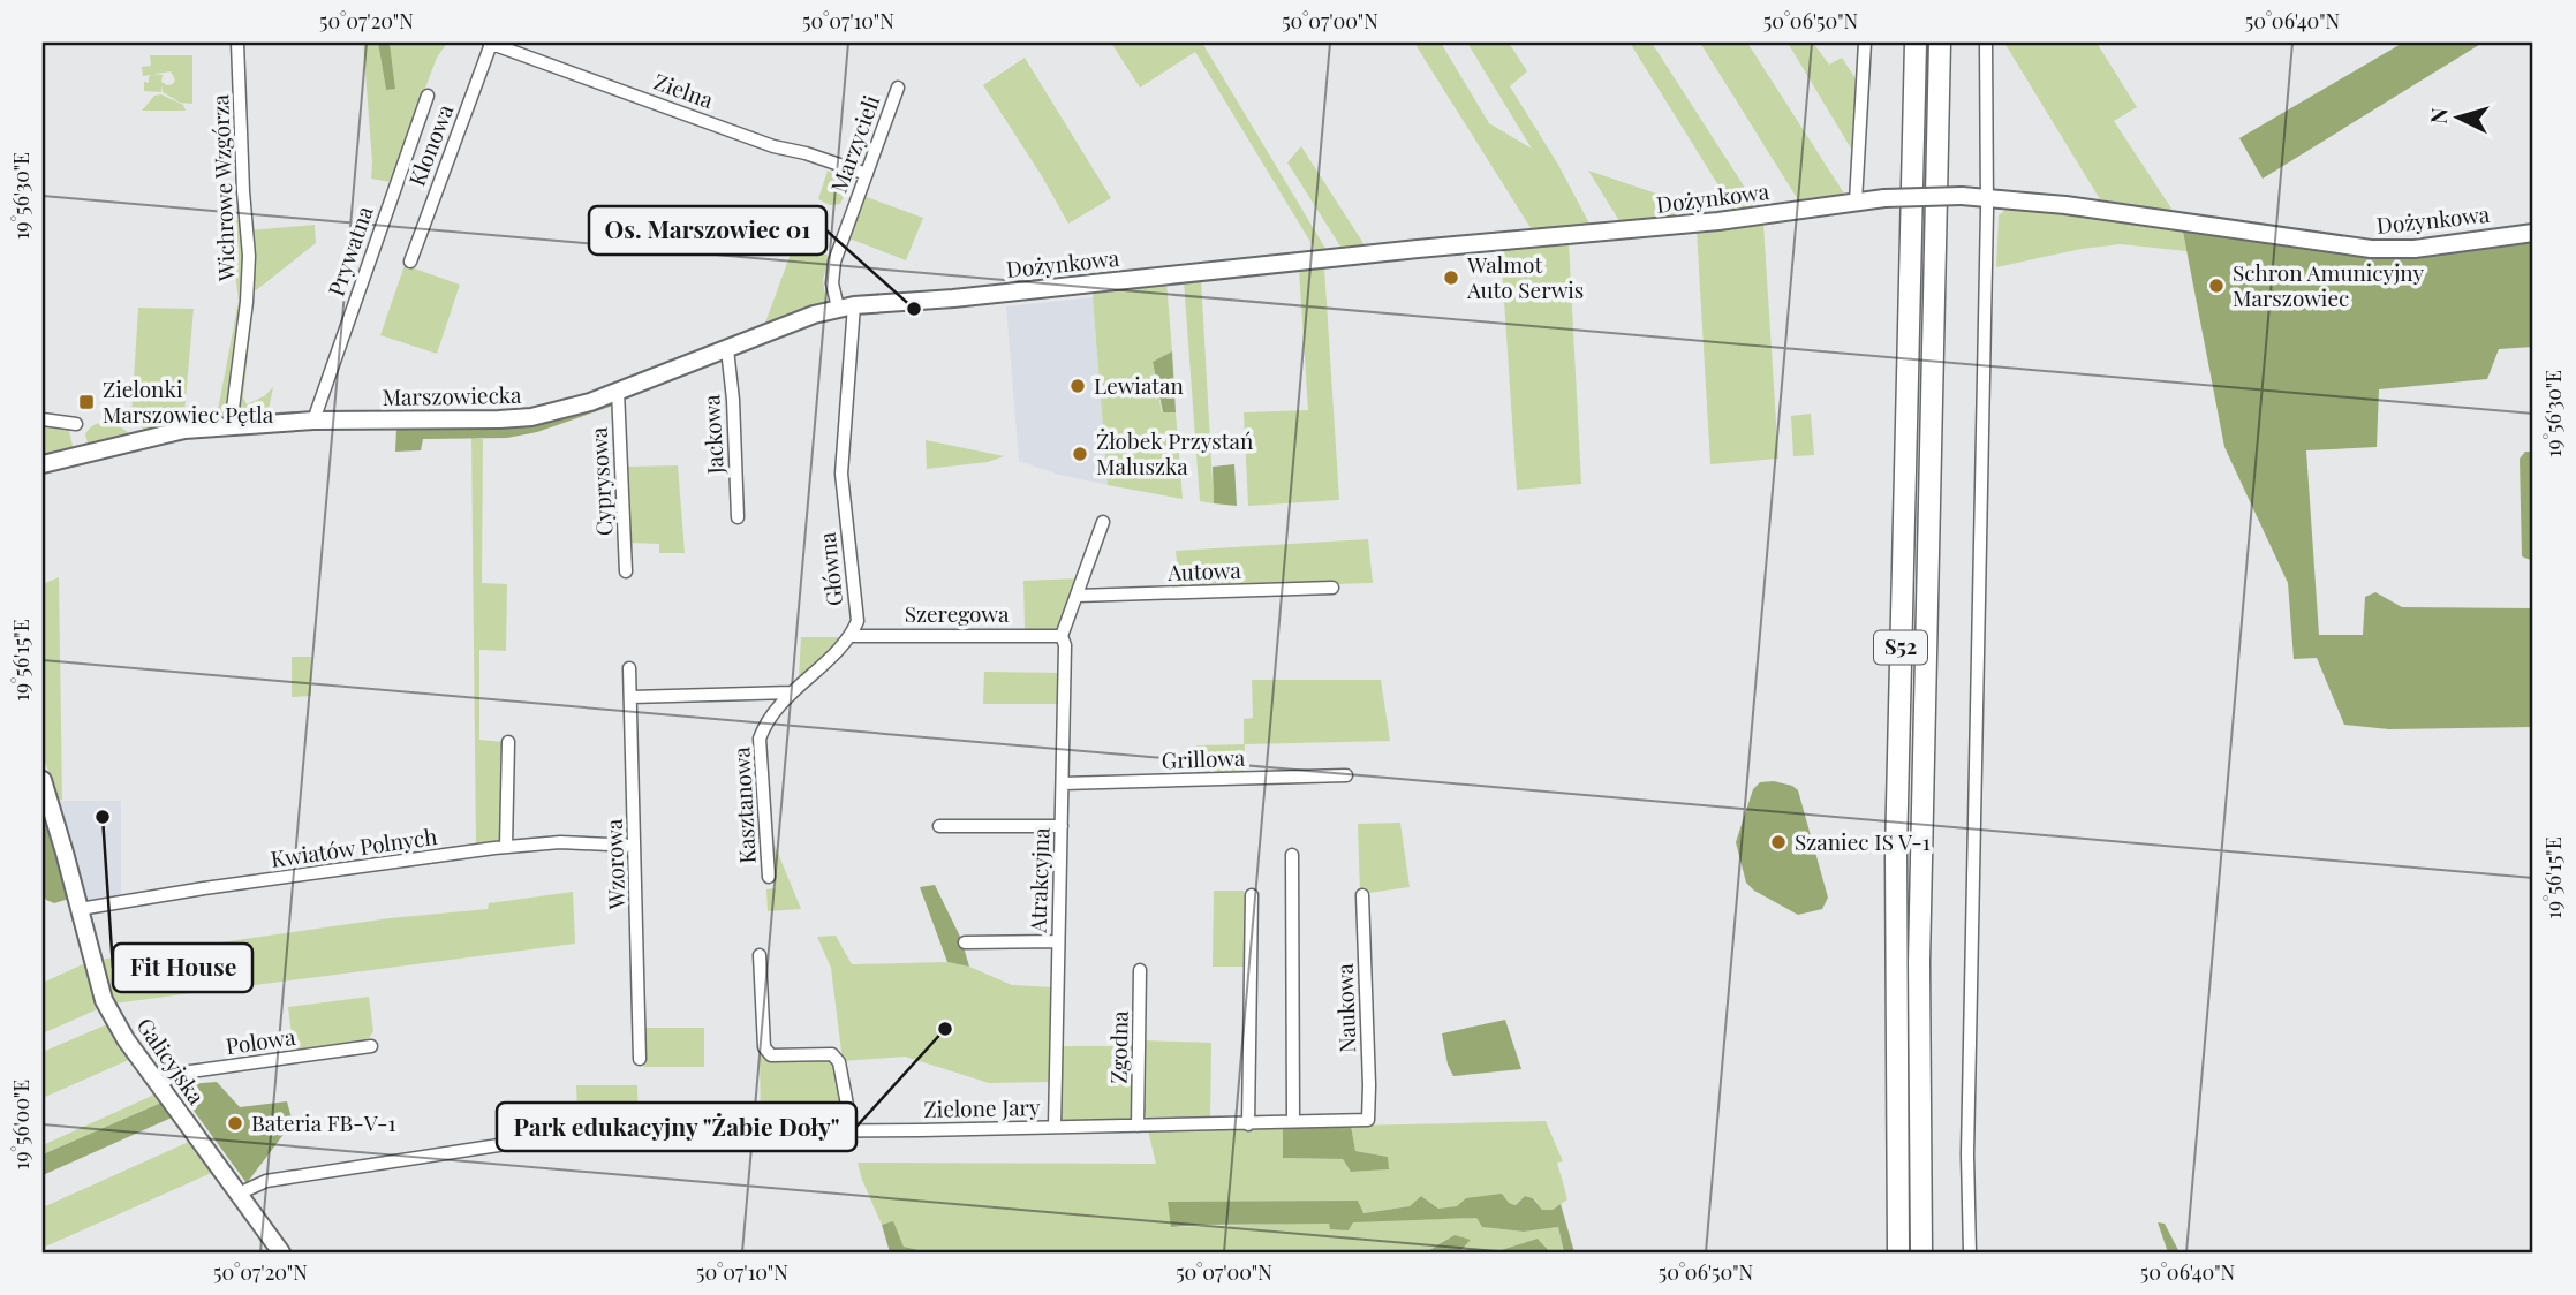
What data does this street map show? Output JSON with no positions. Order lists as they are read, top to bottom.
{
  "streets": {
    "highway": ["S52"],
    "street": [
      "Zielna",
      "Marzycieli",
      "Klonowa",
      "Wichrowe Wzgórza",
      "Dożynkowa",
      "Prywatna",
      "Marszowiecka",
      "Jackowa",
      "Cyprysowa",
      "Główna",
      "Autowa",
      "Szeregowa",
      "Grillowa",
      "Kasztanowa",
      "Kwiatów Polnych",
      "Wzorowa",
      "Atrakcyjna",
      "Naukowa",
      "Polowa",
      "Zgodna",
      "Galicyjska",
      "Zielone Jary"
    ]
  },
  "crossings": [
    ["Zielna", "Marzycieli"],
    ["Zielna", "Klonowa"],
    ["Marzycieli", "Marszowiecka"],
    ["Marzycieli", "Główna"],
    ["Wichrowe Wzgórza", "Marszowiecka"],
    ["Dożynkowa", "Marszowiecka"],
    ["Prywatna", "Marszowiecka"],
    ["Marszowiecka", "Jackowa"],
    ["Marszowiecka", "Cyprysowa"],
    ["Marszowiecka", "Główna"],
    ["Główna", "Szeregowa"],
    ["Główna", "Kasztanowa"],
    ["Szeregowa", "Atrakcyjna"],
    ["Grillowa", "Atrakcyjna"],
    ["Kwiatów Polnych", "Wzorowa"],
    ["Kwiatów Polnych", "Galicyjska"],
    ["Atrakcyjna", "Zielone Jary"],
    ["Naukowa", "Zielone Jary"],
    ["Polowa", "Galicyjska"],
    ["Zgodna", "Zielone Jary"],
    ["Galicyjska", "Zielone Jary"]
  ],
  "places": {
    "other": [
      "Walmot Auto Serwis",
      "Schron Amunicyjny Marszowiec",
      "Os. Marszowiec 01",
      "Lewiatan",
      "Żłobek Przystań Maluszka",
      "Fit House",
      "Szaniec IS V-1",
      "Park edukacyjny \"Żabie Doły\"",
      "Bateria FB-V-1"
    ],
    "transit": ["Zielonki Marszowiec Pętla"]
  },
  "north": "left",
  "coordinates": [
    "50°07'20\"N",
    "50°07'10\"N",
    "50°07'00\"N",
    "50°06'50\"N",
    "50°06'40\"N",
    "19°56'30\"E",
    "19°56'15\"E",
    "19°56'00\"E"
  ]
}
